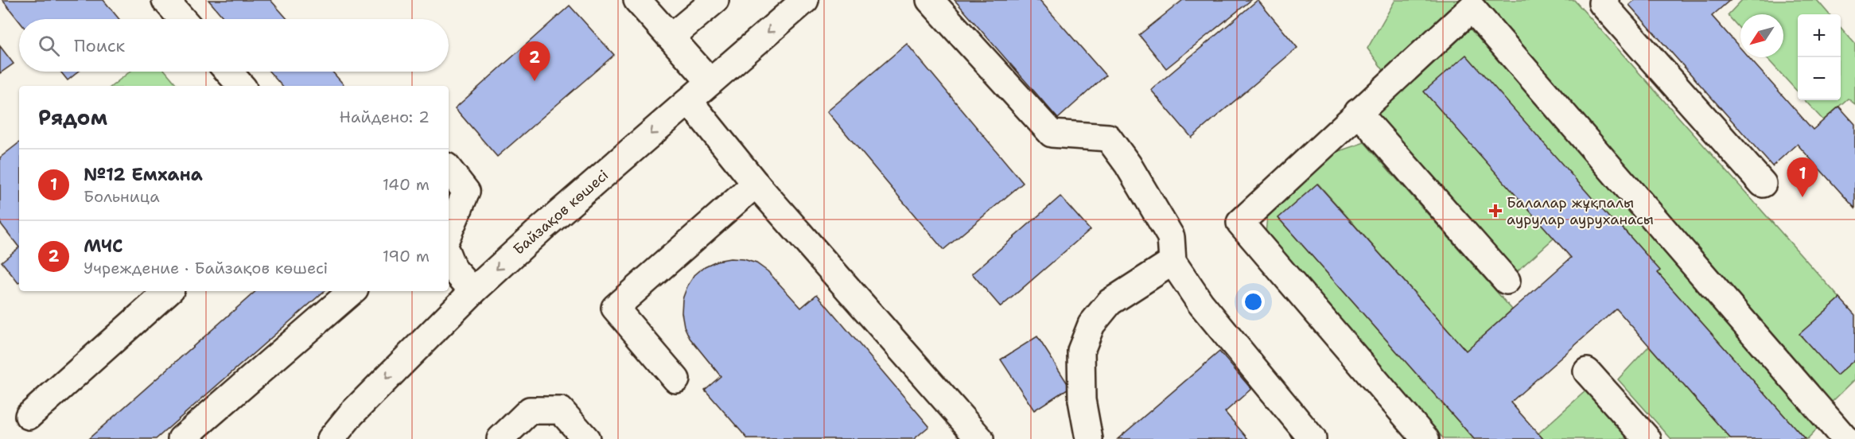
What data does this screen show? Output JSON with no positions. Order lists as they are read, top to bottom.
{
  "streets": {
    "street": ["Байзақов көшесі"]
  },
  "places": {
    "health": ["Балалар жұқпалы аурулар ауруханасы"]
  },
  "north": "bottom left",
  "page": {
    "map_buttons": ["+", "−"],
    "search": "Поиск",
    "pins": ["2", "1"],
    "heading": ["Рядом", "Найдено: 2"],
    "list": [
      {
        "mark": "1",
        "name": "№12 Емхана",
        "note": "Больница",
        "value": "140 m"
      },
      {
        "mark": "2",
        "name": "МЧС",
        "note": "Учреждение · Байзақов көшесі",
        "value": "190 m"
      }
    ]
  }
}
